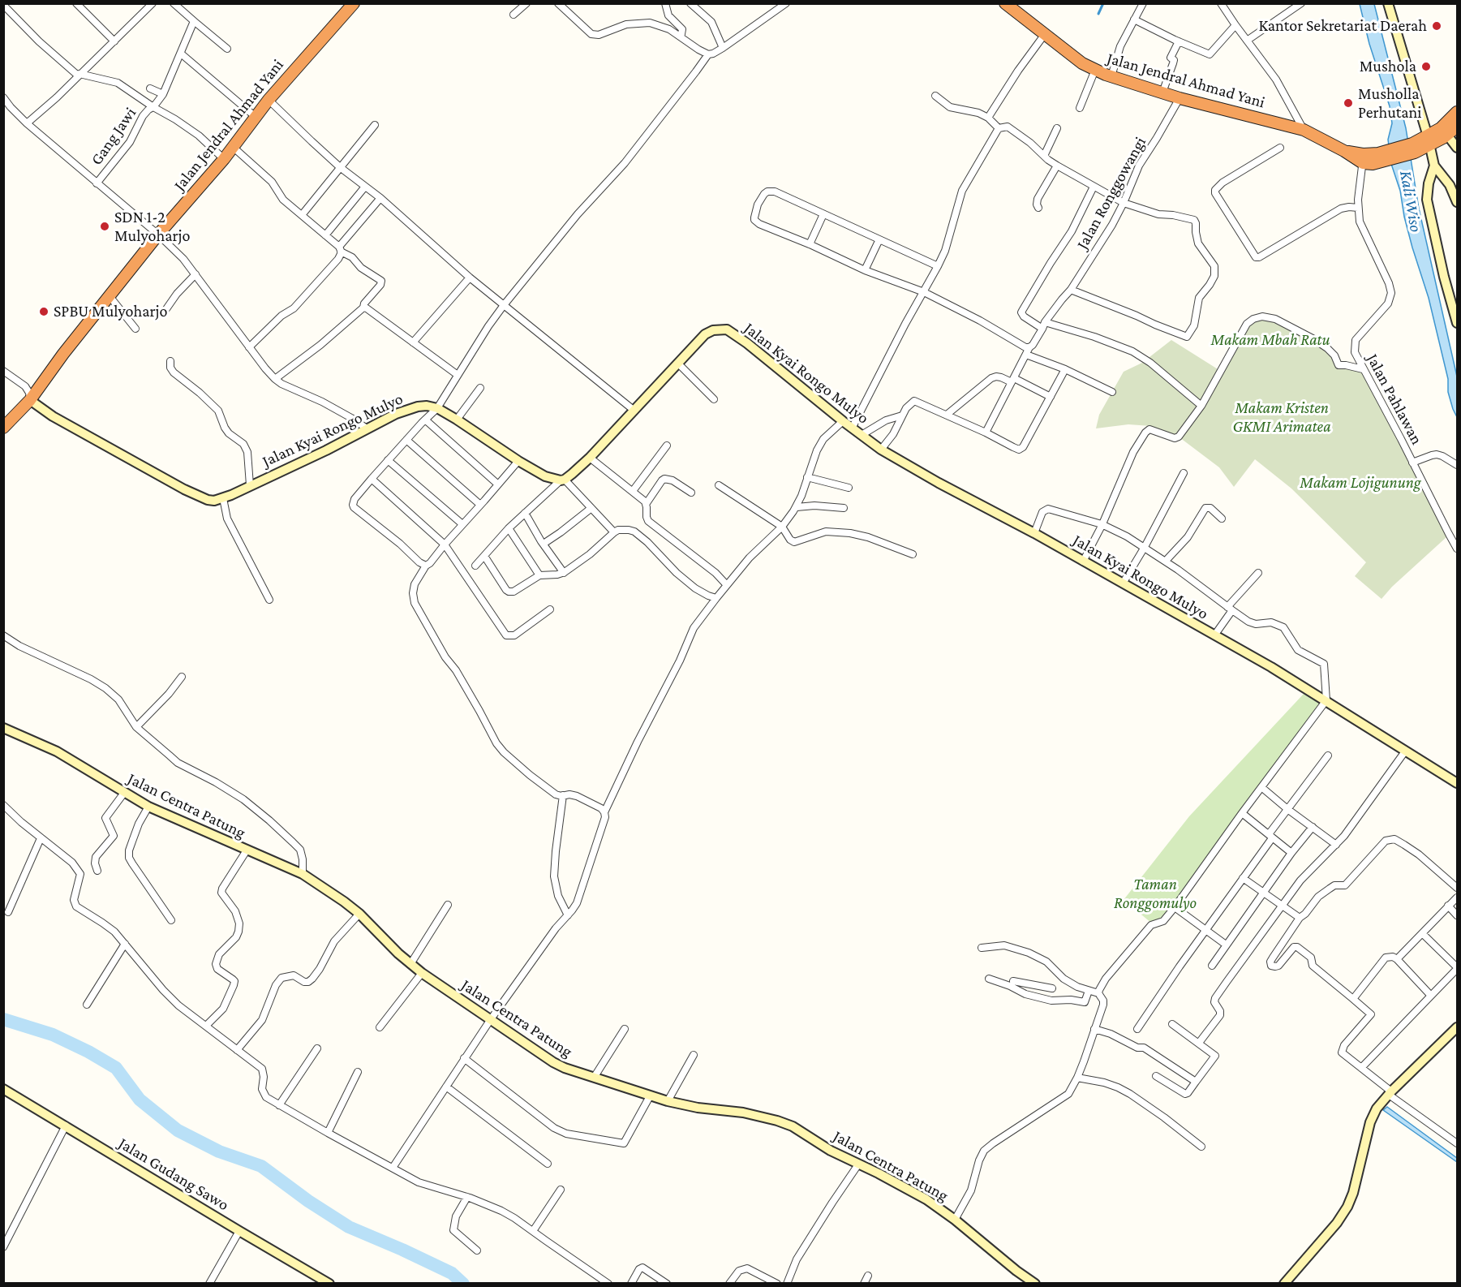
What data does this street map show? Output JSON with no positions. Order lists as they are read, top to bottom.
{
  "streets": {
    "highway": ["Jalan Jendral Ahmad Yani"],
    "street": [
      "Gang Jawi",
      "Jalan Ronggowangi",
      "Jalan Kyai Rongo Mulyo",
      "Jalan Pahlawan",
      "Jalan Centra Patung",
      "Jalan Gudang Sawo"
    ]
  },
  "crossings": [
    ["Jalan Jendral Ahmad Yani", "Gang Jawi"],
    ["Jalan Jendral Ahmad Yani", "Jalan Ronggowangi"],
    ["Jalan Jendral Ahmad Yani", "Jalan Pahlawan"]
  ],
  "water": ["Kali Wiso"],
  "parks": [
    "Makam Mbah Ratu",
    "Makam Kristen GKMI Arimatea",
    "Makam Lojigunung",
    "Taman Ronggomulyo"
  ],
  "places": [
    "Kantor Sekretariat Daerah",
    "Mushola",
    "Musholla Perhutani",
    "SDN 1-2 Mulyoharjo",
    "SPBU Mulyoharjo"
  ]
}
